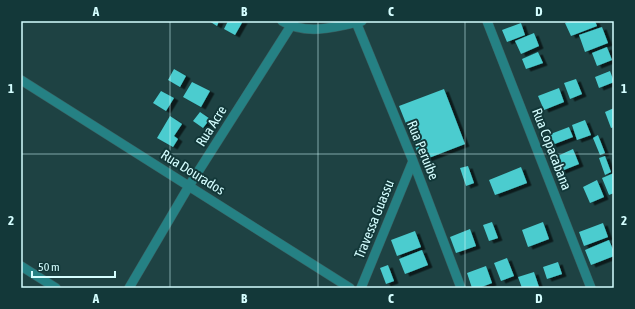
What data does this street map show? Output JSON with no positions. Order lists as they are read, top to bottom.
{
  "streets": {
    "street": [
      "Rua Acre",
      "Rua Copacabana",
      "Rua Peruíbe",
      "Rua Dourados",
      "Travessa Guassu"
    ]
  },
  "crossings": [
    ["Rua Acre", "Rua Dourados"],
    ["Rua Peruíbe", "Travessa Guassu"]
  ],
  "scale_bar": "50 m",
  "grid": {
    "columns": [
      "A",
      "B",
      "C",
      "D"
    ],
    "rows": ["1", "2"]
  }
}
